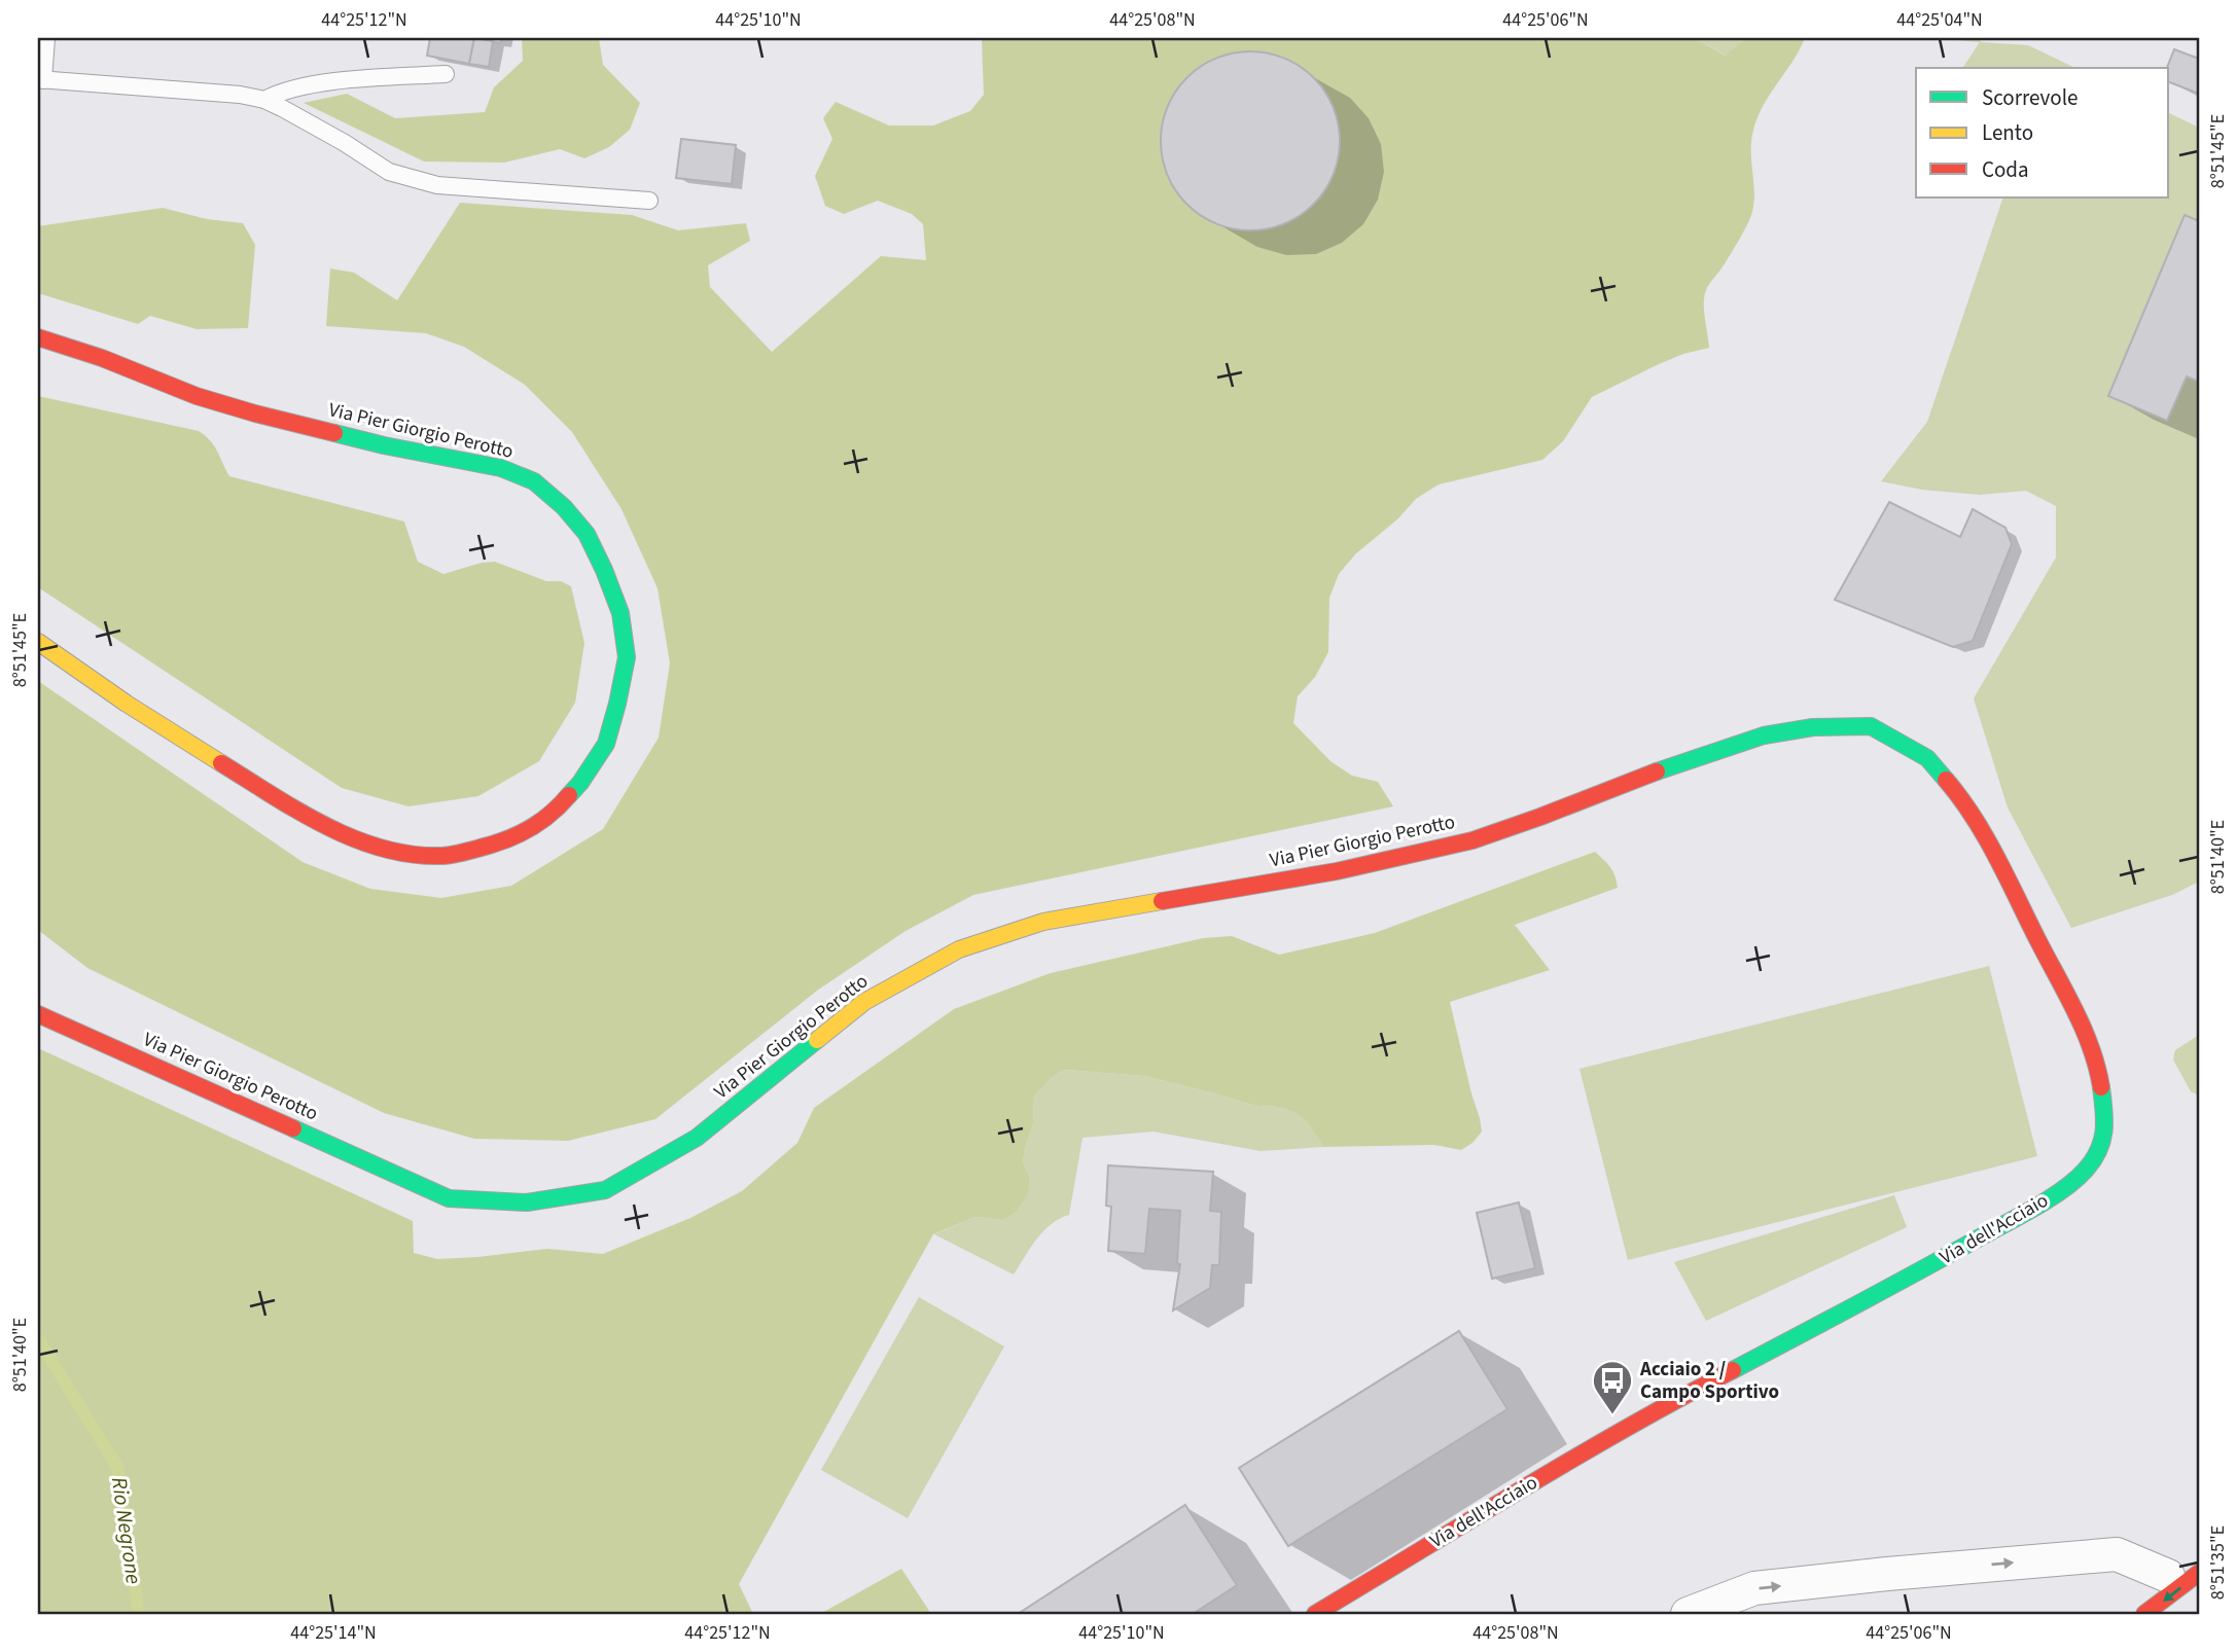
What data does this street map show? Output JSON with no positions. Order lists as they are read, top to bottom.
{
  "streets": {
    "main road": ["Via Pier Giorgio Perotto", "Via dell'Acciaio"]
  },
  "crossings": [
    ["Via Pier Giorgio Perotto", "Via dell'Acciaio"]
  ],
  "water": ["Rio Negrone"],
  "places": {
    "bus stop": ["Acciaio 2 / Campo Sportivo"]
  },
  "legend": ["Scorrevole", "Lento", "Coda"],
  "coordinates": [
    "44°25'12\"N",
    "44°25'10\"N",
    "44°25'08\"N",
    "44°25'06\"N",
    "44°25'04\"N",
    "8°51'45\"E",
    "8°51'40\"E",
    "8°51'35\"E",
    "44°25'14\"N"
  ]
}
